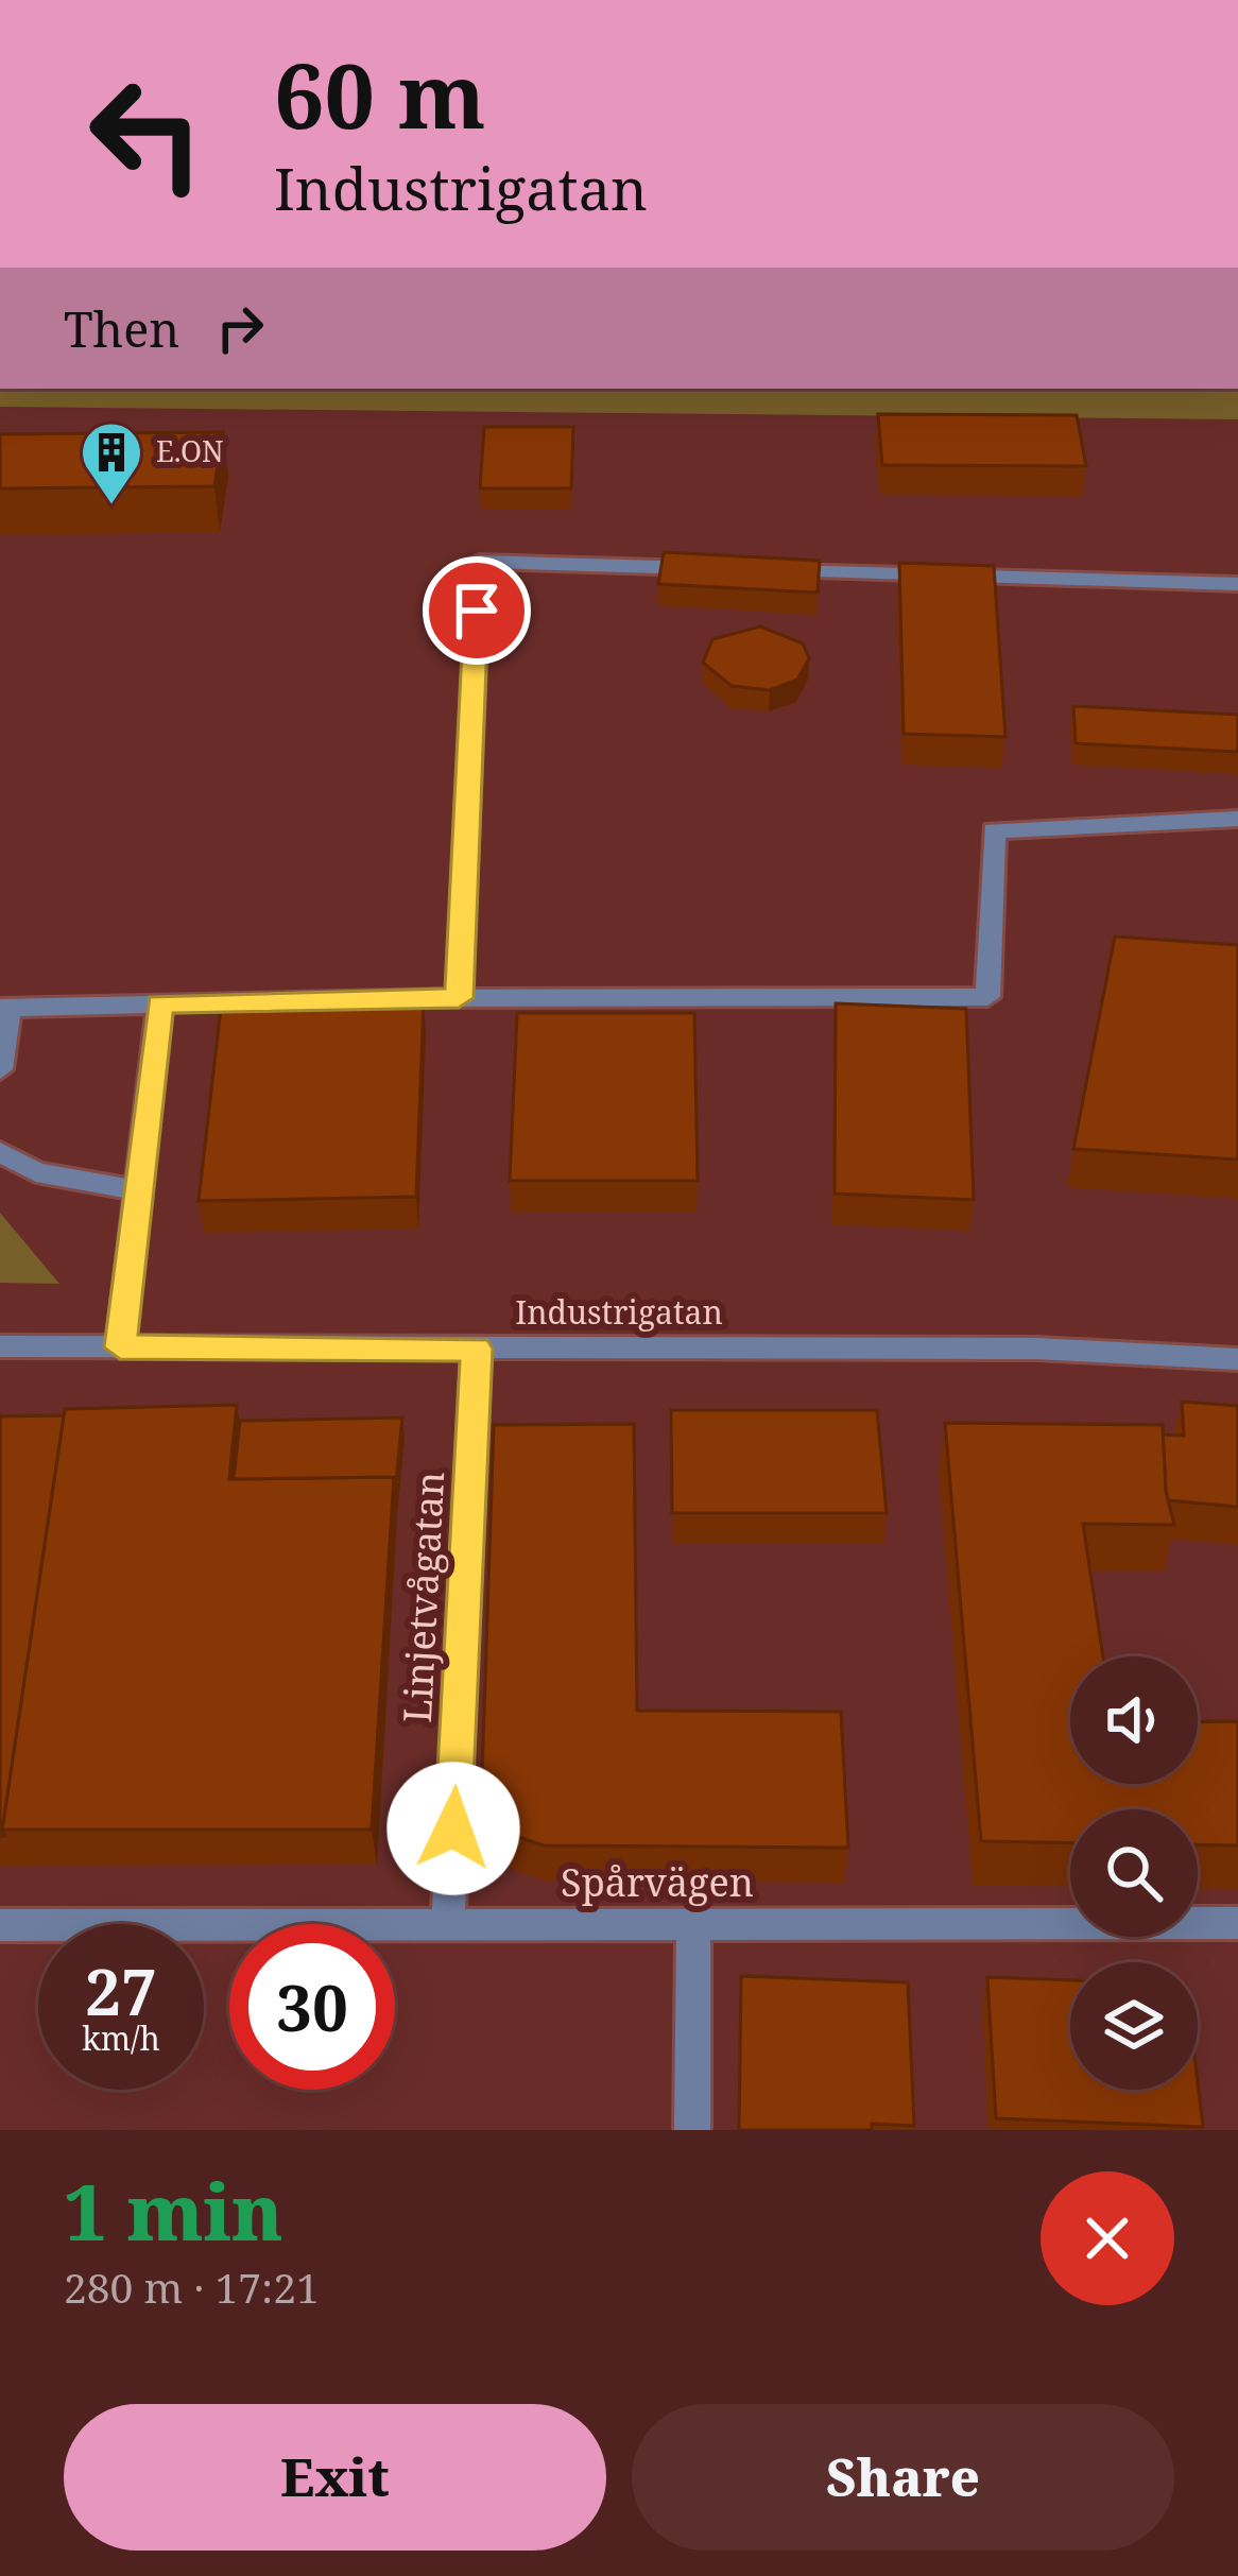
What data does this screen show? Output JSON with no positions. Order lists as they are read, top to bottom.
{
  "streets": {
    "street": ["Industrigatan", "Linjetvågatan", "Spårvägen"]
  },
  "crossings": [
    ["Industrigatan", "Linjetvågatan"],
    ["Linjetvågatan", "Spårvägen"]
  ],
  "places": {
    "building": ["E.ON"]
  },
  "page": {
    "turn": ["60 m", "Industrigatan"],
    "then": "Then",
    "speed": "27 km/h",
    "limit": "30",
    "heading": ["1 min", "280 m · 17:21"],
    "buttons": ["Exit", "Share"]
  }
}
